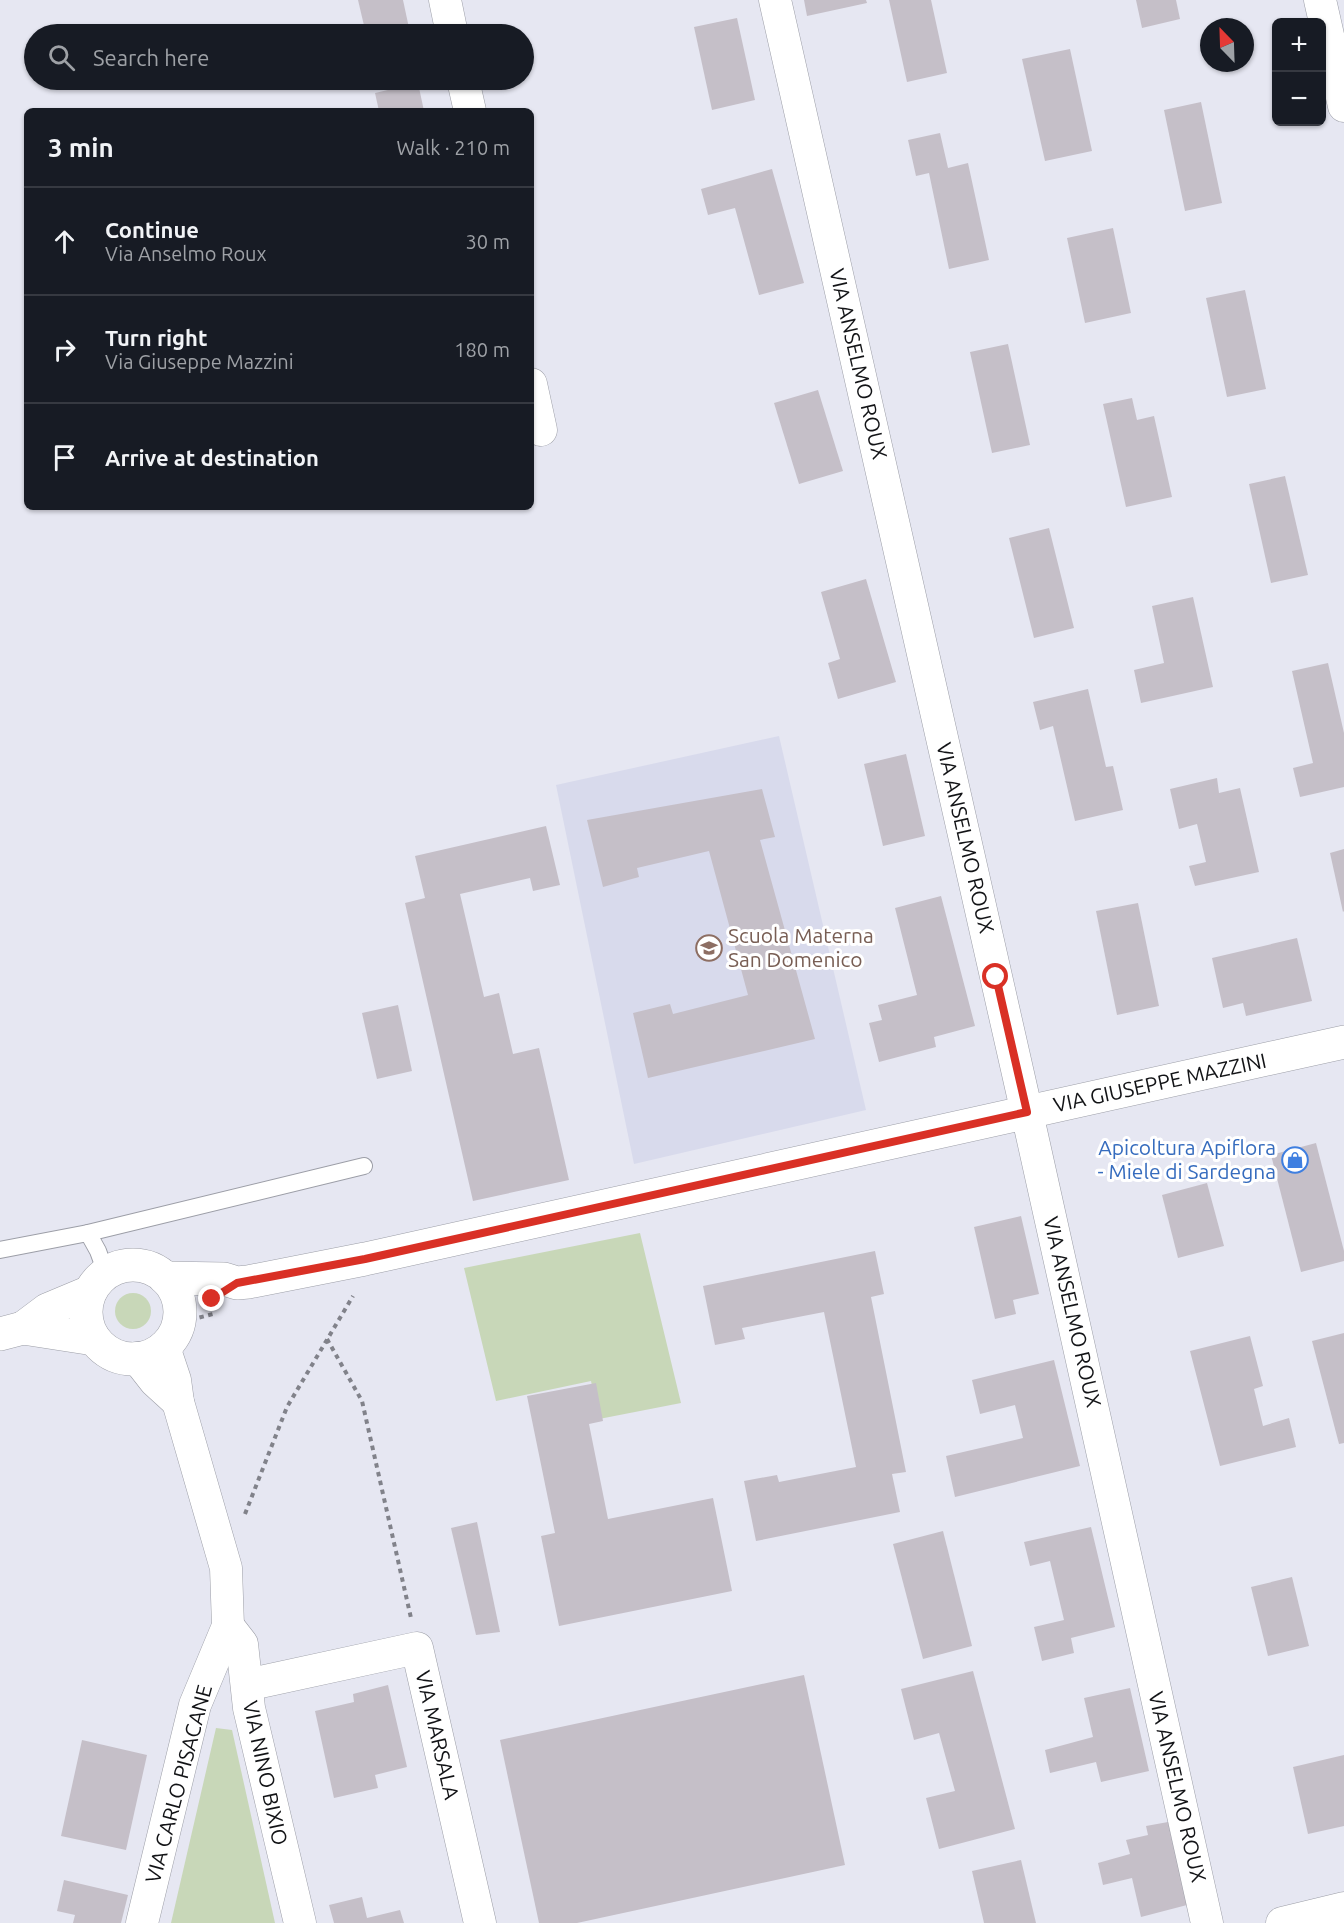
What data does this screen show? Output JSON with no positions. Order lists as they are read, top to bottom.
{
  "streets": {
    "street": [
      "VIA ANSELMO ROUX",
      "VIA GIUSEPPE MAZZINI",
      "VIA MARSALA",
      "VIA NINO BIXIO",
      "VIA CARLO PISACANE"
    ]
  },
  "crossings": [
    ["VIA ANSELMO ROUX", "VIA GIUSEPPE MAZZINI"],
    ["VIA GIUSEPPE MAZZINI", "VIA CARLO PISACANE"],
    ["VIA MARSALA", "VIA NINO BIXIO"],
    ["VIA NINO BIXIO", "VIA CARLO PISACANE"]
  ],
  "places": {
    "school or university": ["Scuola Materna San Domenico"],
    "shop": ["Apicoltura Apiflora - Miele di Sardegna"]
  },
  "north": "top left",
  "page": {
    "map_buttons": ["+", "−"],
    "search": "Search here",
    "heading": ["3 min", "Walk · 210 m"],
    "list": [
      ["Continue", "Via Anselmo Roux", "30 m"],
      ["Turn right", "Via Giuseppe Mazzini", "180 m"],
      "Arrive at destination"
    ]
  }
}
